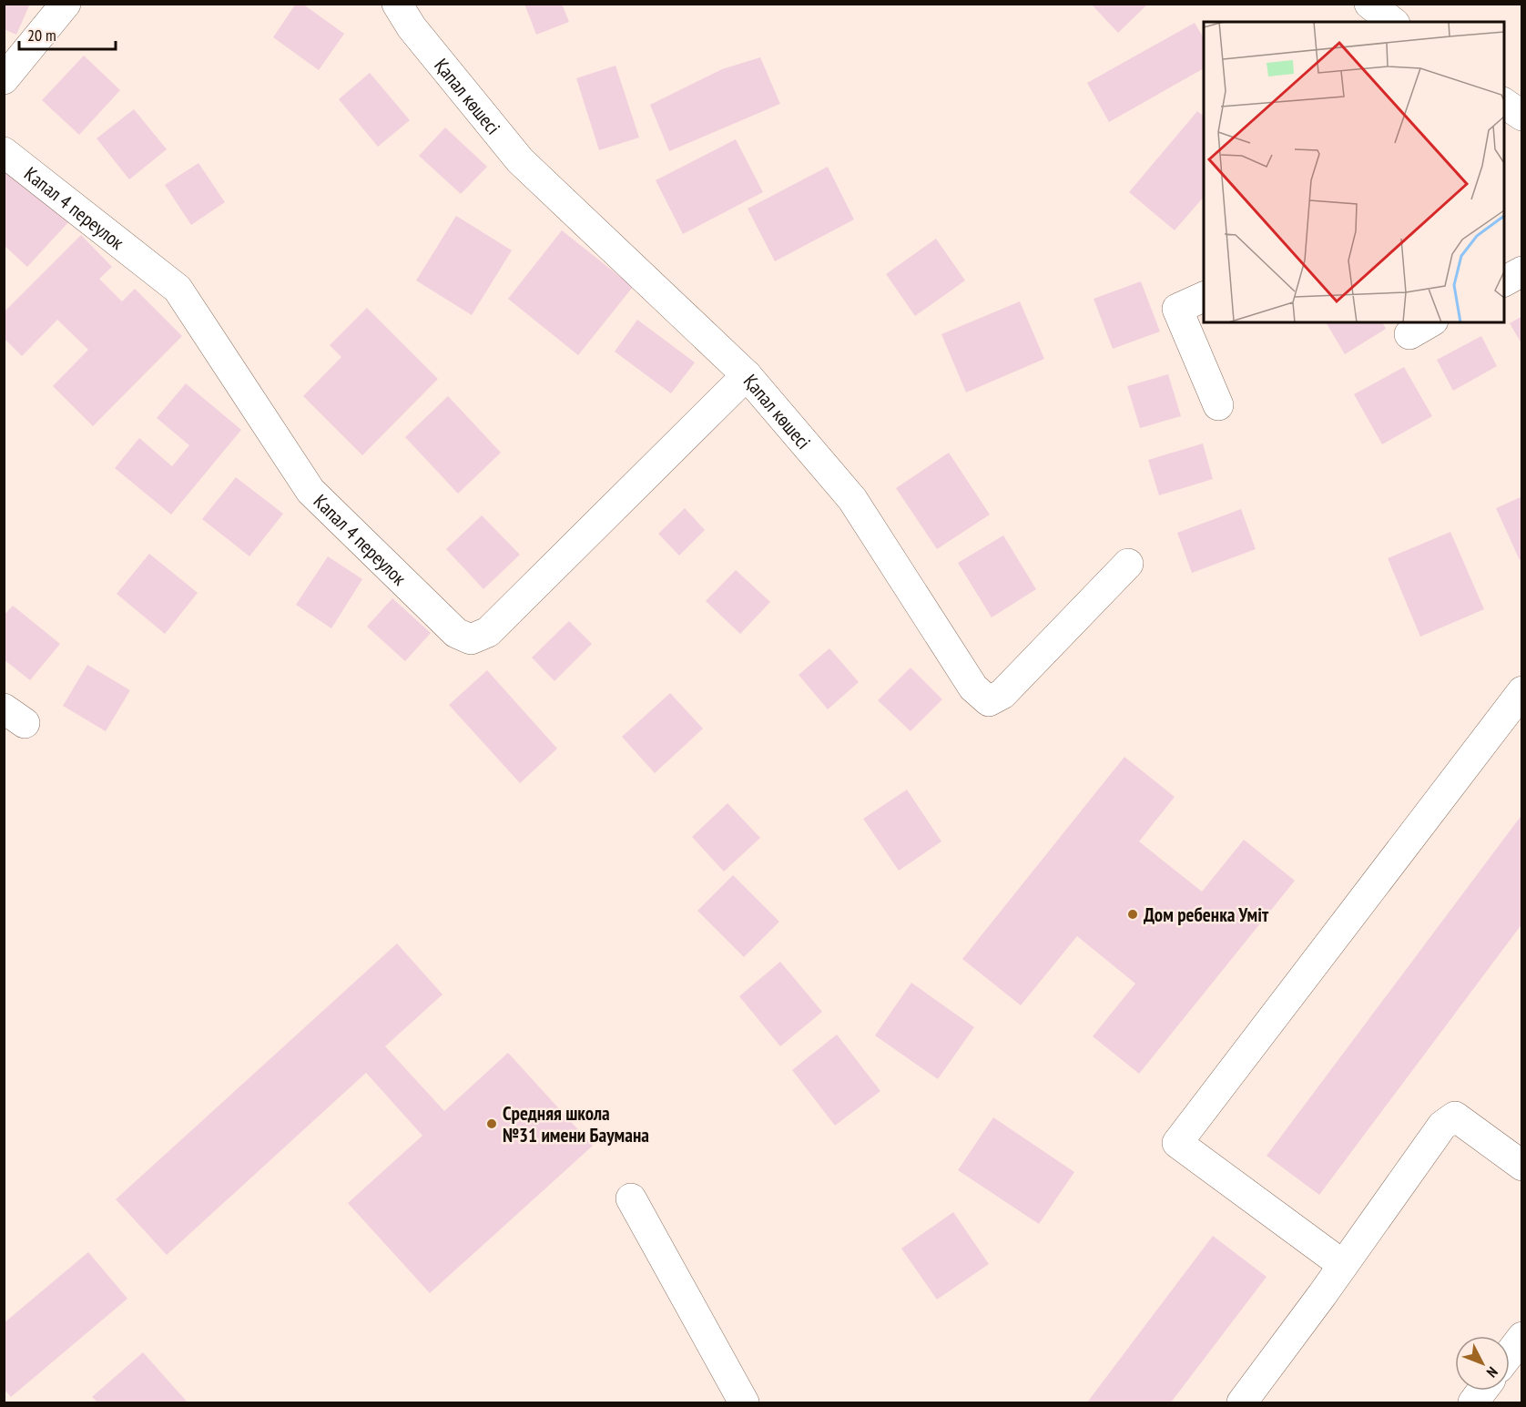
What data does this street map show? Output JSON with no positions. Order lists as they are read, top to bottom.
{
  "streets": {
    "street": ["Қапал көшесі", "Капал 4 переулок"]
  },
  "crossings": [
    ["Қапал көшесі", "Капал 4 переулок"]
  ],
  "places": ["Дом ребенка Умiт", "Средняя школа №31 имени Баумана"],
  "scale_bar": "20 m",
  "north": "bottom right"
}
